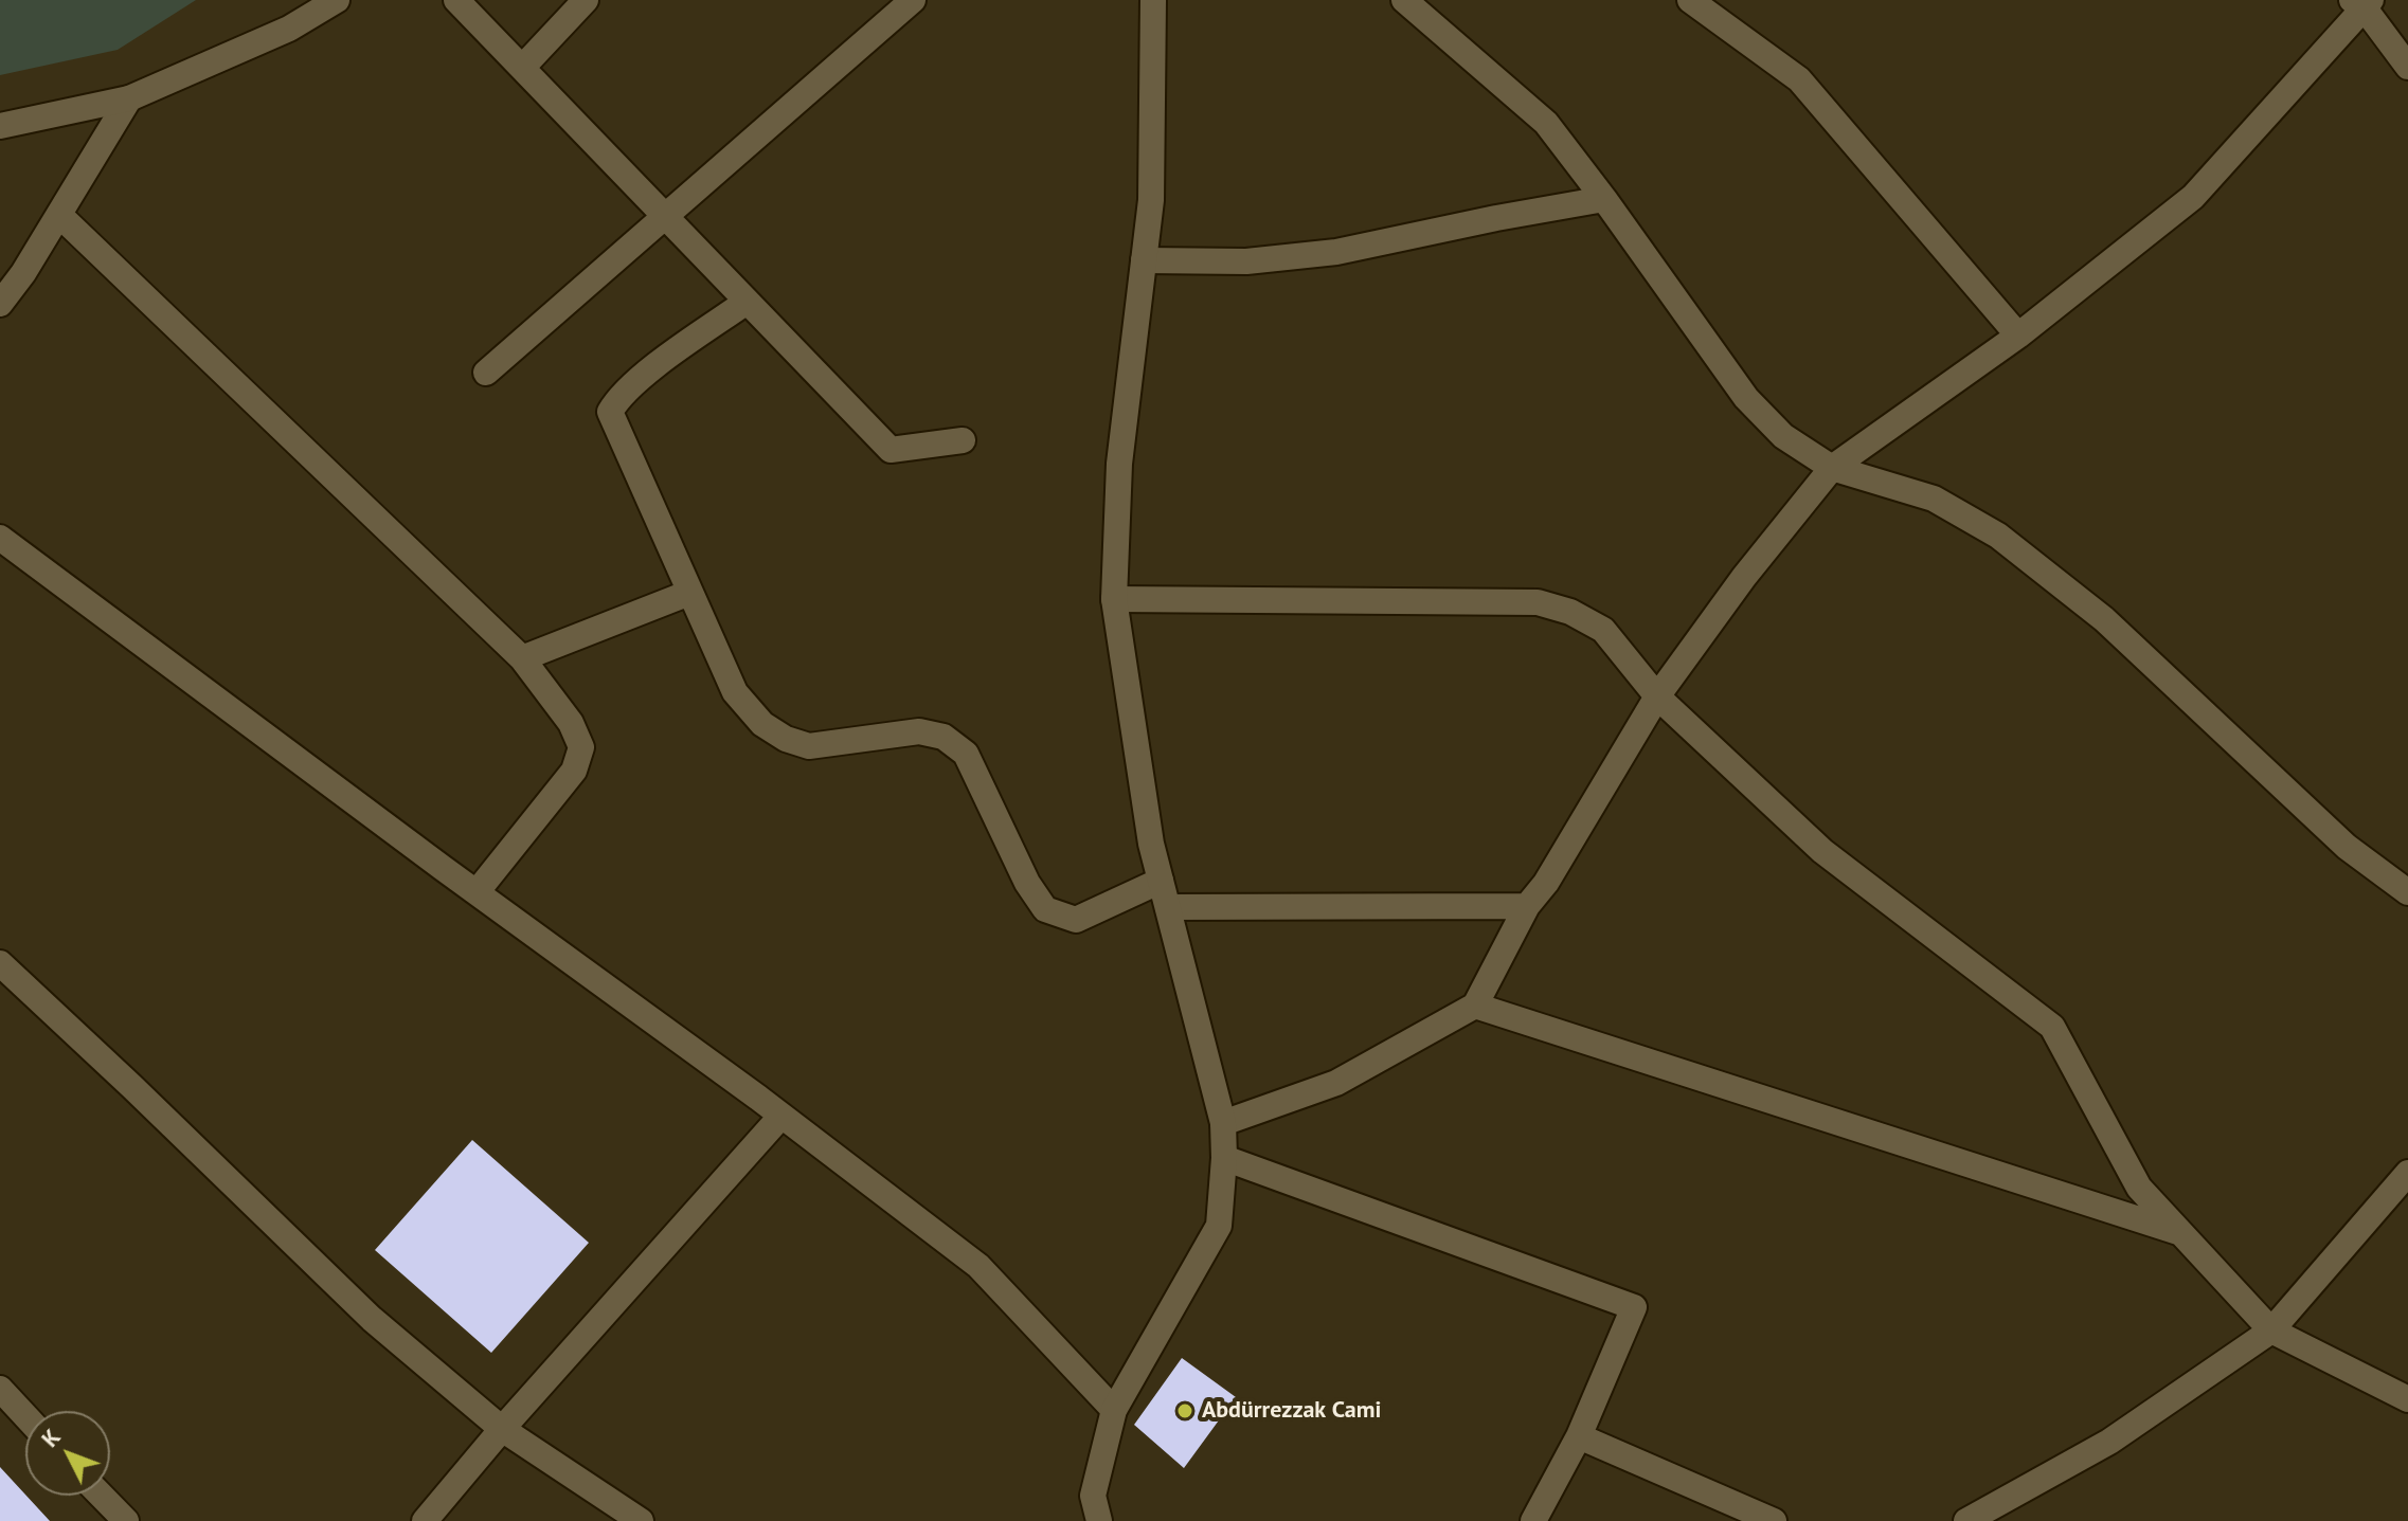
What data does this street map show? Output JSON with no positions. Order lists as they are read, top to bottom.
{
  "places": ["Abdürrezzak Cami"],
  "north": "top left"
}
